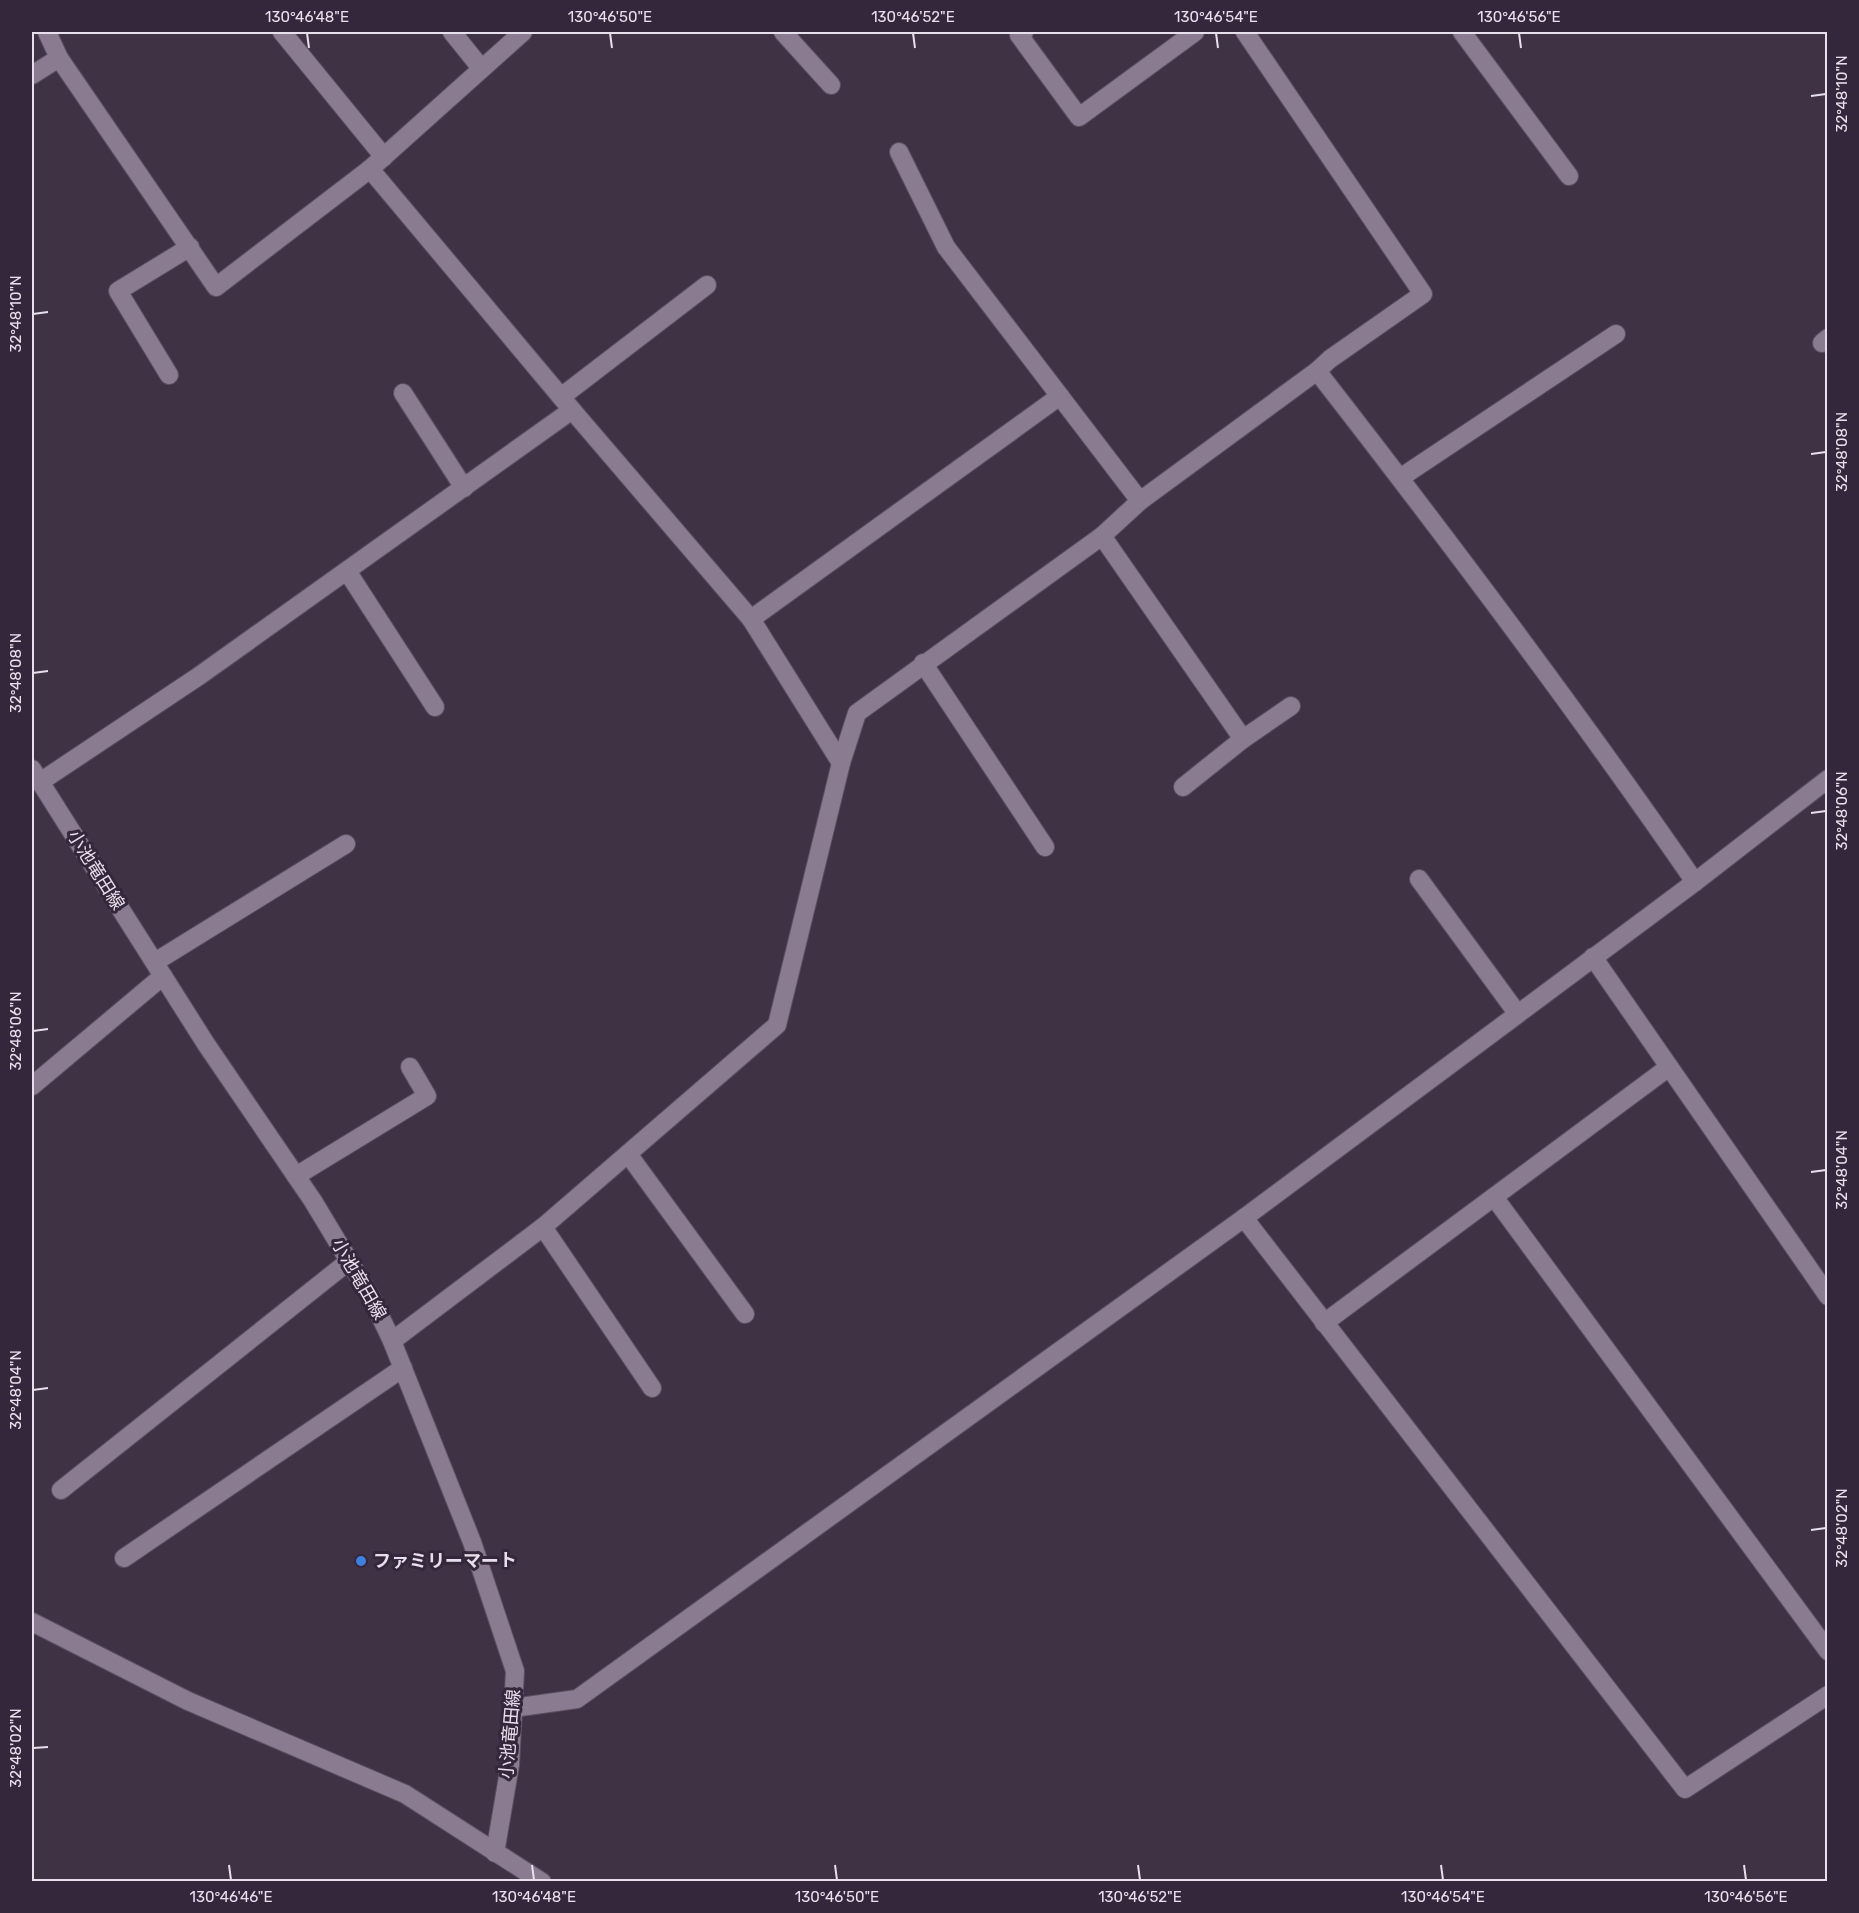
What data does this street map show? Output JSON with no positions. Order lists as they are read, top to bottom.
{
  "streets": {
    "street": ["小池竜田線"]
  },
  "places": ["ファミリーマート"],
  "coordinates": [
    "130°46'48\"E",
    "130°46'50\"E",
    "130°46'52\"E",
    "130°46'54\"E",
    "130°46'56\"E",
    "32°48'10\"N",
    "32°48'08\"N",
    "32°48'06\"N",
    "32°48'04\"N",
    "32°48'02\"N",
    "130°46'46\"E"
  ]
}
